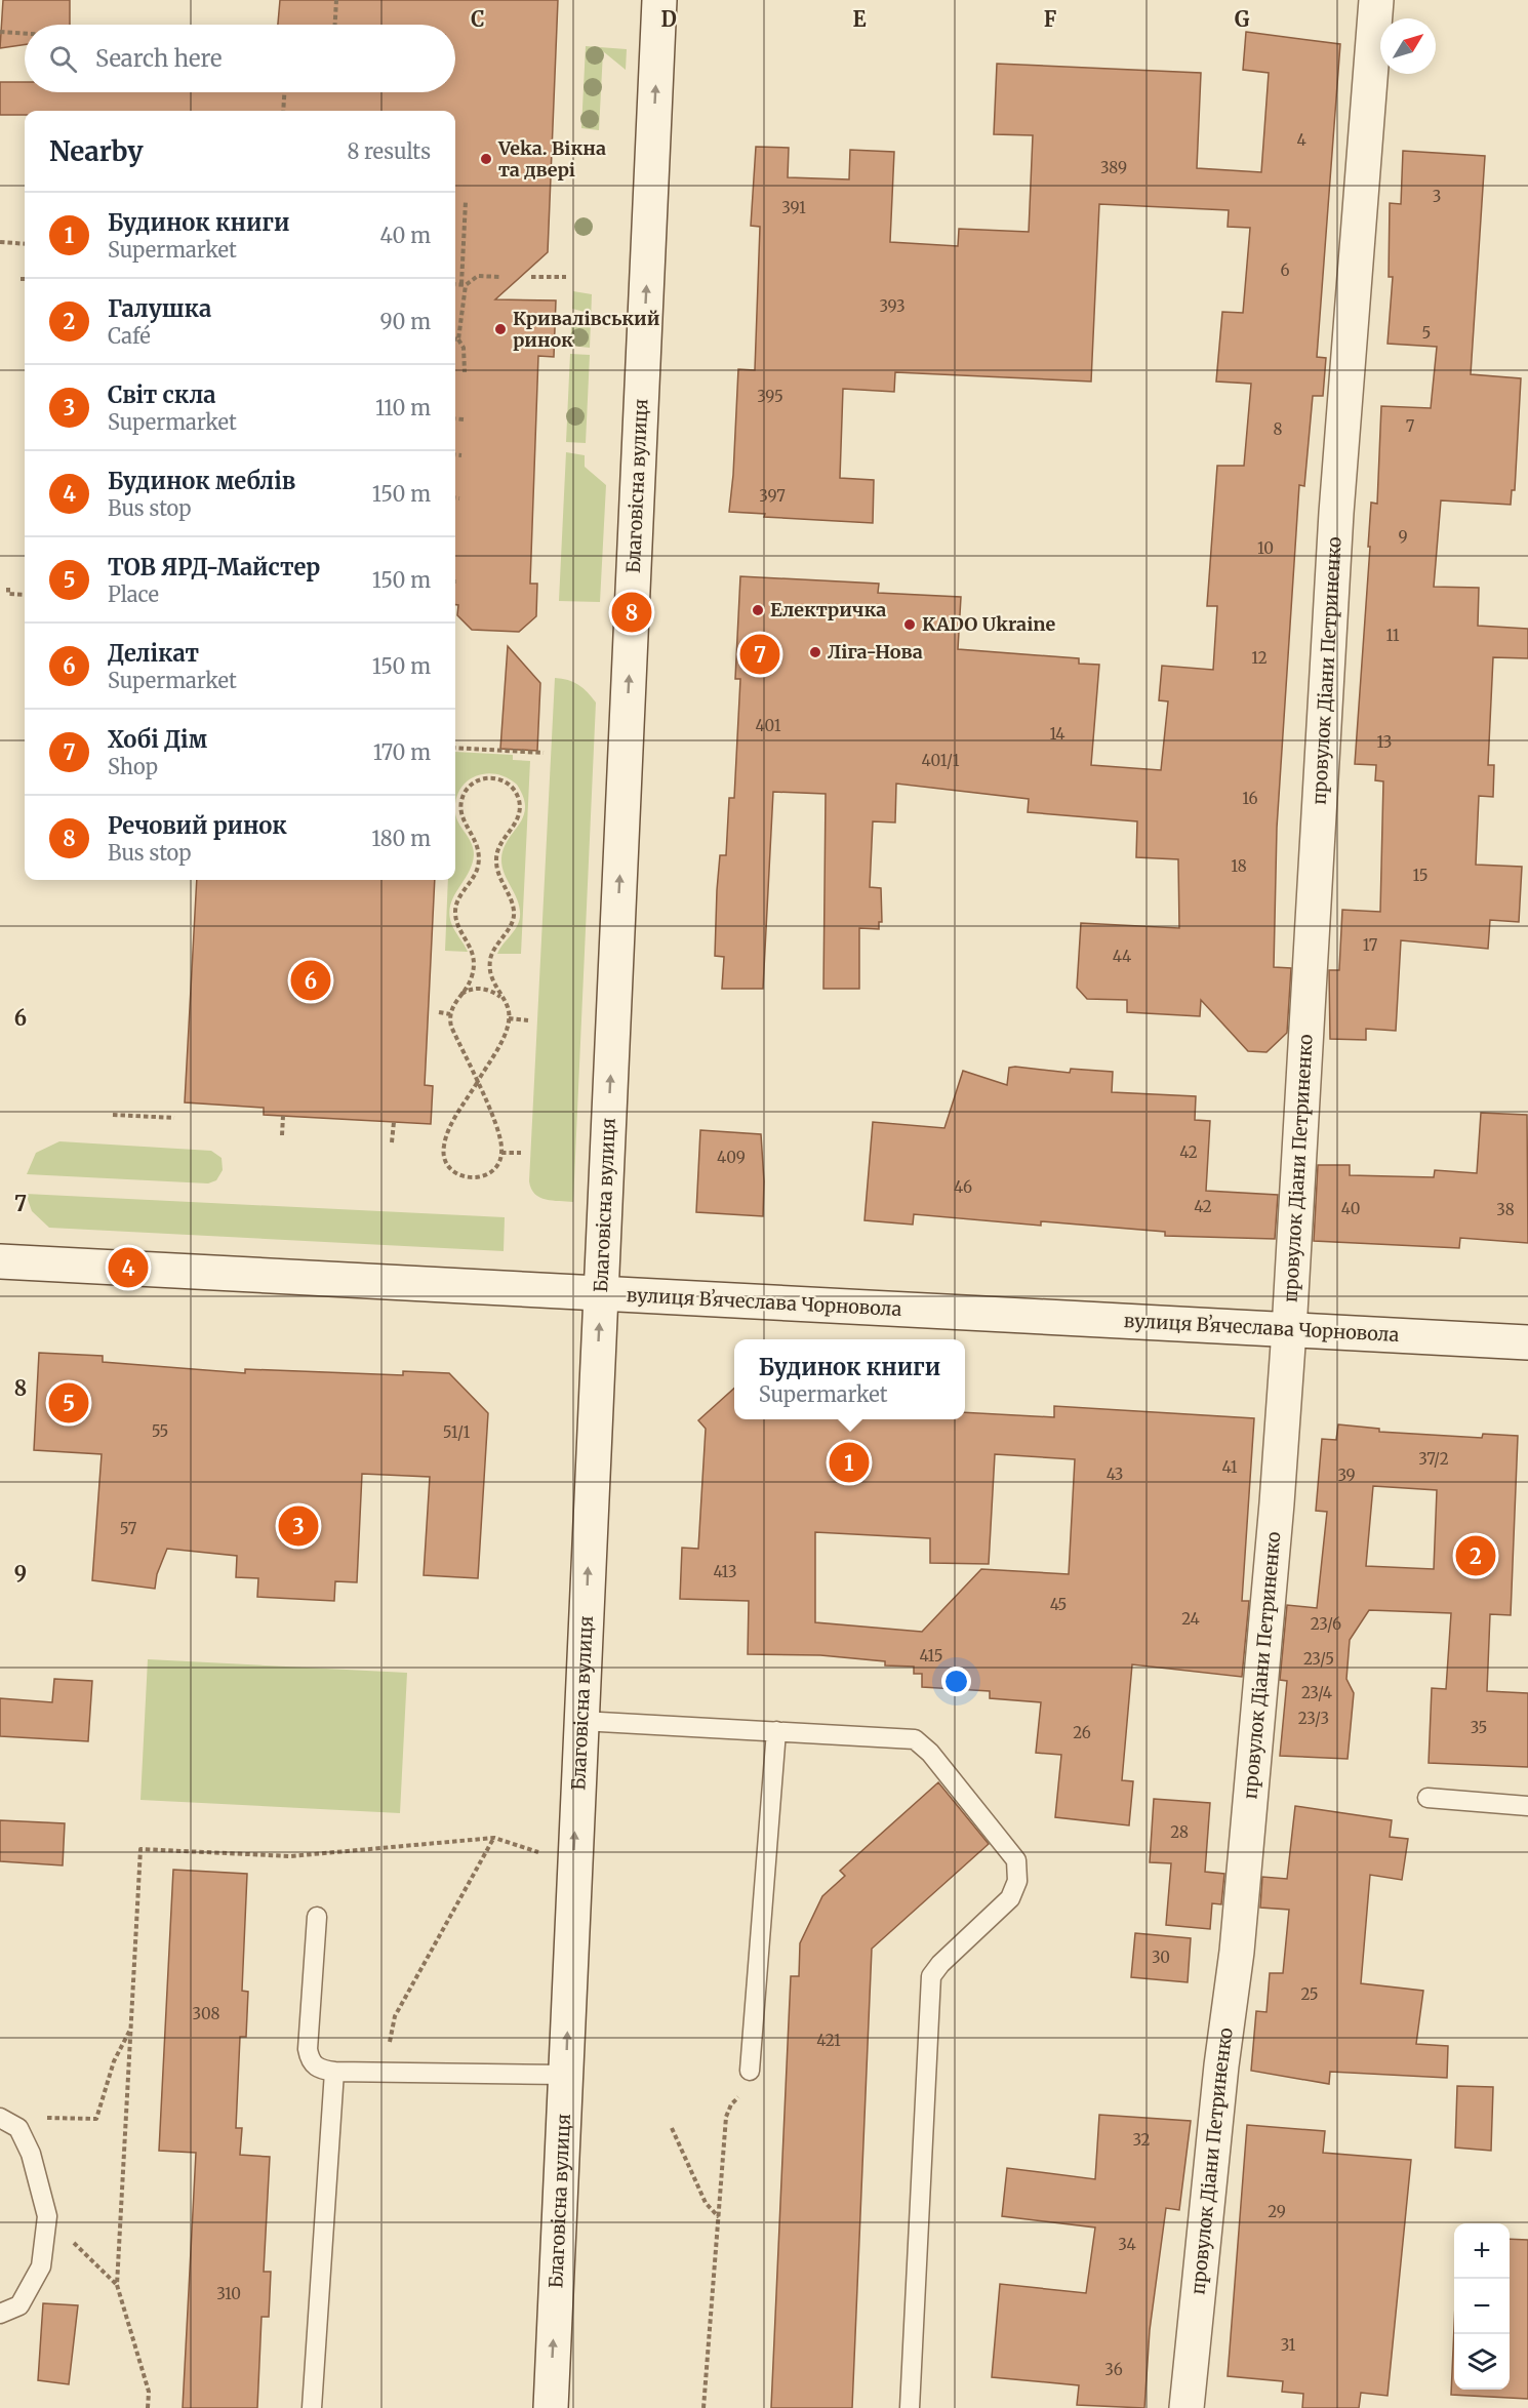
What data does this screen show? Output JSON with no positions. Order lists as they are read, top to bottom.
{
  "streets": {
    "main road": ["Благовісна вулиця", "провулок Діани Петриненко", "вулиця Вʼячеслава Чорновола"]
  },
  "crossings": [
    ["Благовісна вулиця", "вулиця Вʼячеслава Чорновола"],
    ["провулок Діани Петриненко", "вулиця Вʼячеслава Чорновола"]
  ],
  "one_way": ["Благовісна вулиця"],
  "places": [
    "Veka. Вікна та двері",
    "Кривалівський ринок",
    "Електричка",
    "KADO Ukraine",
    "Ліга-Нова"
  ],
  "house_numbers": [
    "4",
    "389",
    "3",
    "391",
    "6",
    "393",
    "5",
    "395",
    "7",
    "8",
    "397",
    "9",
    "10",
    "11",
    "12",
    "401",
    "14",
    "13",
    "401/1",
    "16",
    "18",
    "15",
    "17",
    "44",
    "42",
    "409",
    "46",
    "42",
    "40",
    "38",
    "55",
    "51/1",
    "37/2",
    "41",
    "43",
    "39",
    "57",
    "413",
    "45",
    "24",
    "23/6",
    "415",
    "23/5",
    "23/4",
    "23/3",
    "35",
    "26",
    "28",
    "30",
    "25",
    "308",
    "421",
    "32",
    "29",
    "34",
    "310",
    "31",
    "36"
  ],
  "north": "top right",
  "page": {
    "search": "Search here",
    "heading": ["Nearby", "8 results"],
    "list": [
      {
        "mark": "1",
        "name": "Будинок книги",
        "note": "Supermarket",
        "value": "40 m"
      },
      {
        "mark": "2",
        "name": "Галушка",
        "note": "Café",
        "value": "90 m"
      },
      {
        "mark": "3",
        "name": "Світ скла",
        "note": "Supermarket",
        "value": "110 m"
      },
      {
        "mark": "4",
        "name": "Будинок меблів",
        "note": "Bus stop",
        "value": "150 m"
      },
      {
        "mark": "5",
        "name": "ТОВ ЯРД-Майстер",
        "note": "Place",
        "value": "150 m"
      },
      {
        "mark": "6",
        "name": "Делікат",
        "note": "Supermarket",
        "value": "150 m"
      },
      {
        "mark": "7",
        "name": "Хобі Дім",
        "note": "Shop",
        "value": "170 m"
      },
      {
        "mark": "8",
        "name": "Речовий ринок",
        "note": "Bus stop",
        "value": "180 m"
      }
    ],
    "pins": [
      "8",
      "7",
      "6",
      "4",
      "5",
      "1",
      "3",
      "2"
    ],
    "popup": ["Будинок книги", "Supermarket"],
    "map_buttons": ["+", "−"]
  },
  "grid": {
    "columns": [
      "C",
      "D",
      "E",
      "F",
      "G"
    ],
    "rows": [
      "6",
      "7",
      "8",
      "9"
    ]
  }
}
